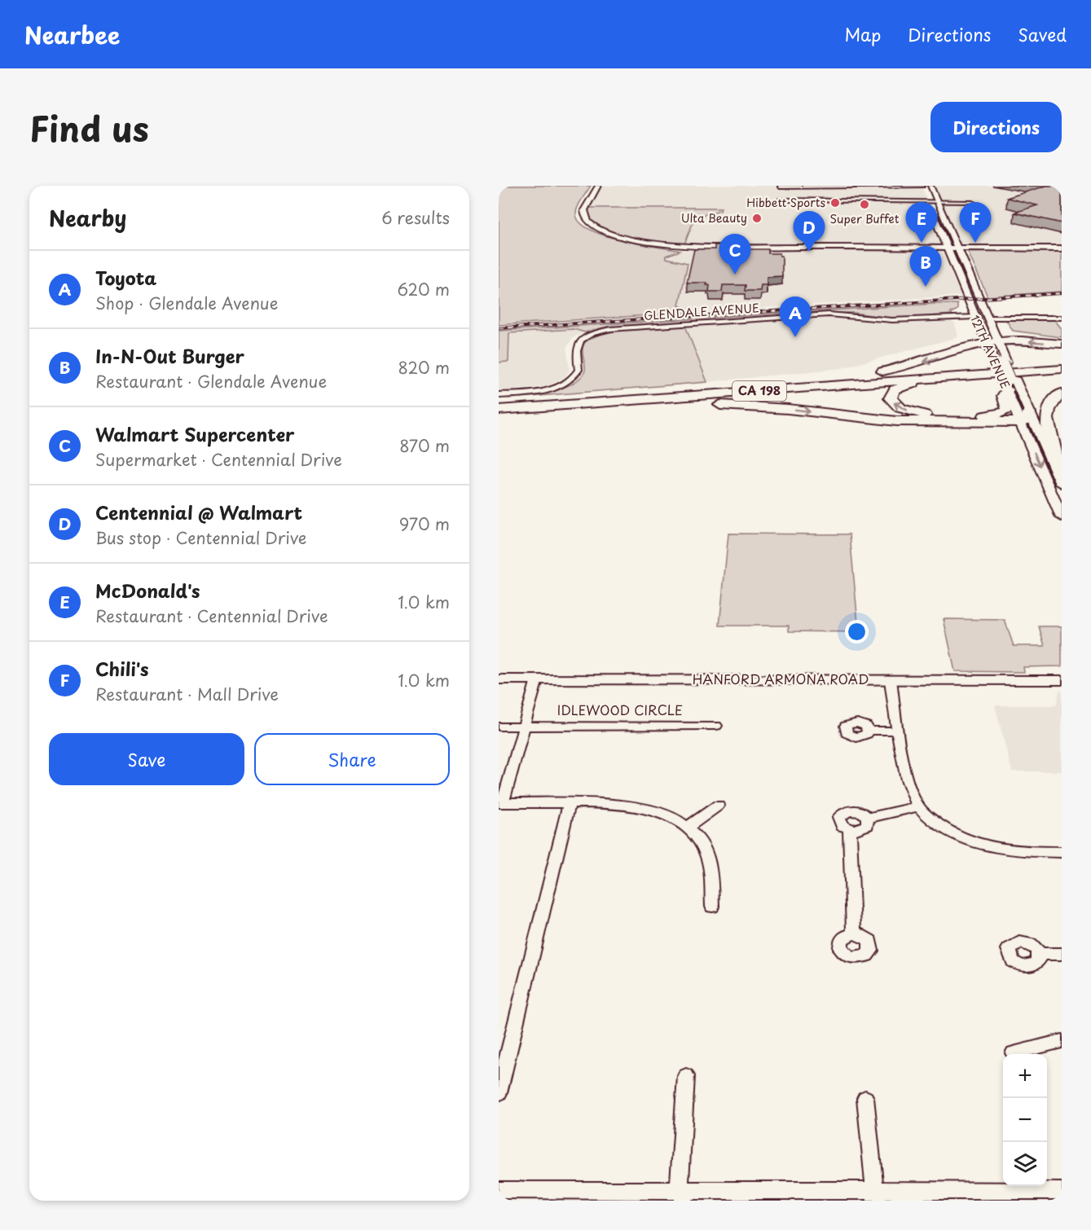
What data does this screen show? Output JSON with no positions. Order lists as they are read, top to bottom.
{
  "streets": {
    "highway": ["CA 198"],
    "main road": ["12TH AVENUE", "HANFORD ARMONA ROAD"],
    "street": ["GLENDALE AVENUE", "IDLEWOOD CIRCLE"]
  },
  "crossings": [
    ["GLENDALE AVENUE", "12TH AVENUE"],
    ["12TH AVENUE", "CA 198"]
  ],
  "places": ["Hibbett Sports", "Super Buffet", "Ulta Beauty"],
  "page": {
    "header": "Nearbee",
    "nav": ["Map", "Directions", "Saved"],
    "title": "Find us",
    "buttons": [
      "Directions",
      ["Save", "Share"]
    ],
    "heading": ["Nearby", "6 results"],
    "pins": [
      "E",
      "F",
      "D",
      "C",
      "B",
      "A"
    ],
    "list": [
      {
        "mark": "A",
        "name": "Toyota",
        "note": "Shop · Glendale Avenue",
        "value": "620 m"
      },
      {
        "mark": "B",
        "name": "In-N-Out Burger",
        "note": "Restaurant · Glendale Avenue",
        "value": "820 m"
      },
      {
        "mark": "C",
        "name": "Walmart Supercenter",
        "note": "Supermarket · Centennial Drive",
        "value": "870 m"
      },
      {
        "mark": "D",
        "name": "Centennial @ Walmart",
        "note": "Bus stop · Centennial Drive",
        "value": "970 m"
      },
      {
        "mark": "E",
        "name": "McDonald's",
        "note": "Restaurant · Centennial Drive",
        "value": "1.0 km"
      },
      {
        "mark": "F",
        "name": "Chili's",
        "note": "Restaurant · Mall Drive",
        "value": "1.0 km"
      }
    ],
    "map_buttons": ["+", "−"]
  }
}
